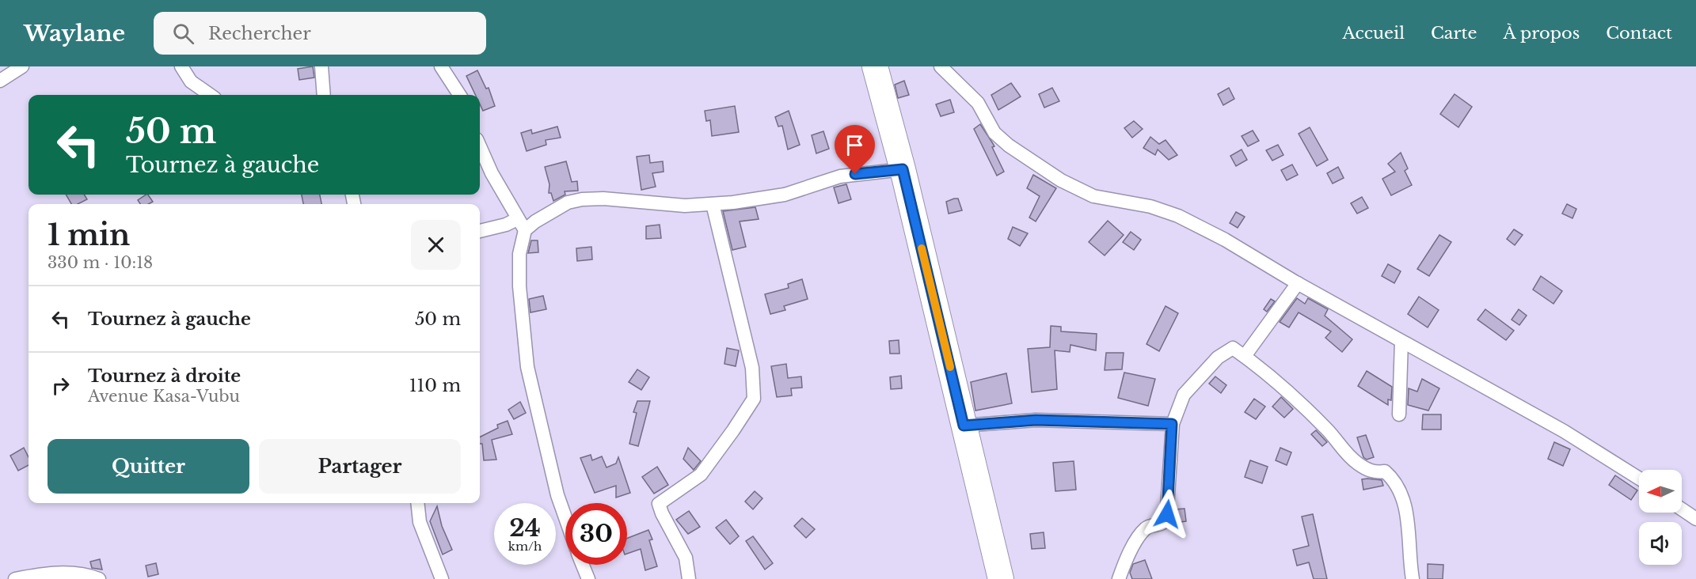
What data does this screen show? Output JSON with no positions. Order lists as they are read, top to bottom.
{
  "north": "left",
  "page": {
    "header": "Waylane",
    "search": "Rechercher",
    "nav": [
      "Accueil",
      "Carte",
      "À propos",
      "Contact"
    ],
    "turn": ["50 m", "Tournez à gauche"],
    "heading": ["1 min", "330 m · 10:18"],
    "list": [
      {
        "name": "Tournez à gauche",
        "value": "50 m"
      },
      {
        "name": "Tournez à droite",
        "note": "Avenue Kasa-Vubu",
        "value": "110 m"
      }
    ],
    "buttons": ["Quitter", "Partager"],
    "speed": "24 km/h",
    "limit": "30"
  }
}
